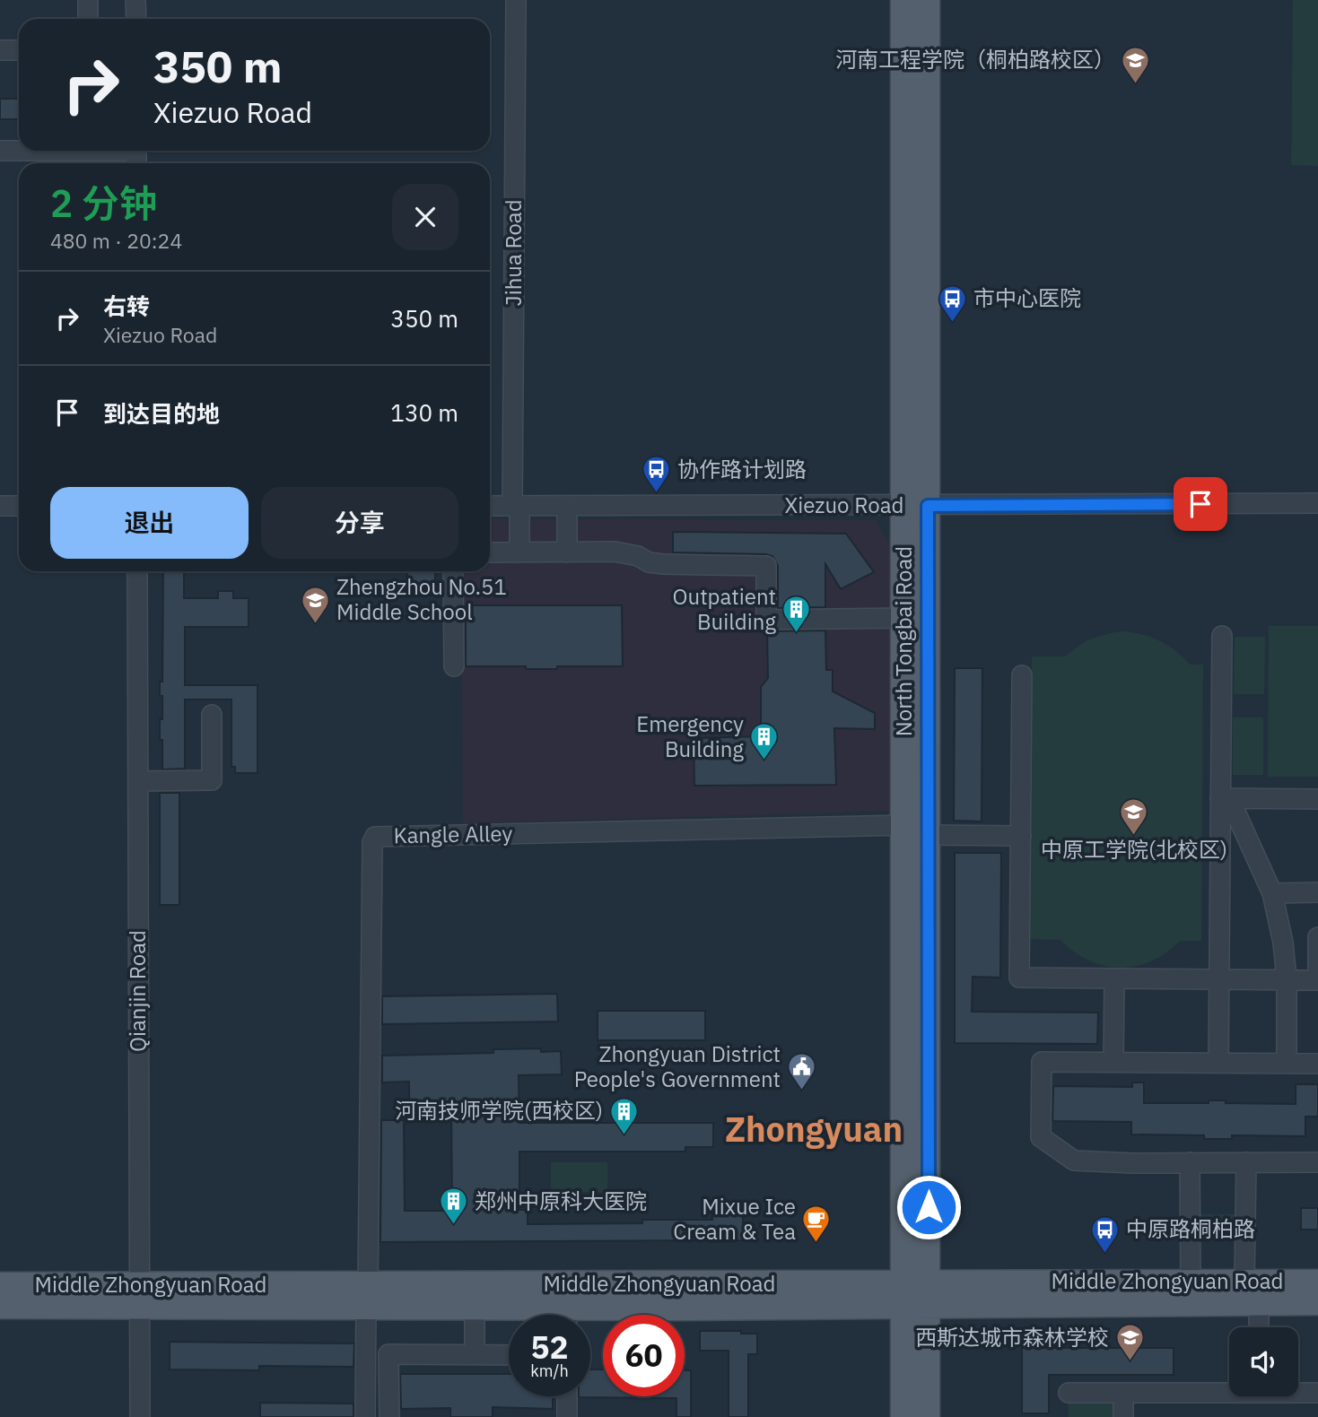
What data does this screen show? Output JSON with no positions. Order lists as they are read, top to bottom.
{
  "streets": {
    "main road": ["North Tongbai Road", "Middle Zhongyuan Road"],
    "street": [
      "Jihua Road",
      "Xiezuo Road",
      "Kangle Alley",
      "Qianjin Road"
    ]
  },
  "crossings": [
    ["Jihua Road", "Xiezuo Road"],
    ["Xiezuo Road", "North Tongbai Road"],
    ["North Tongbai Road", "Kangle Alley"],
    ["North Tongbai Road", "Middle Zhongyuan Road"],
    ["Kangle Alley", "Middle Zhongyuan Road"],
    ["Qianjin Road", "Middle Zhongyuan Road"]
  ],
  "districts": ["Zhongyuan"],
  "places": {
    "school or university": [
      "河南工程学院（桐柏路校区）",
      "Zhengzhou No.51 Middle School",
      "中原工学院(北校区)",
      "西斯达城市森林学校"
    ],
    "bus stop": ["市中心医院", "协作路计划路", "中原路桐柏路"],
    "building": [
      "Outpatient Building",
      "Emergency Building",
      "河南技师学院(西校区)",
      "郑州中原科大医院"
    ],
    "public building": ["Zhongyuan District People's Government"],
    "cafe": ["Mixue Ice Cream & Tea"]
  },
  "page": {
    "turn": ["350 m", "Xiezuo Road"],
    "heading": ["2 分钟", "480 m · 20:24"],
    "list": [
      {
        "name": "右转",
        "note": "Xiezuo Road",
        "value": "350 m"
      },
      {
        "name": "到达目的地",
        "value": "130 m"
      }
    ],
    "buttons": ["退出", "分享"],
    "speed": "52 km/h",
    "limit": "60"
  }
}
